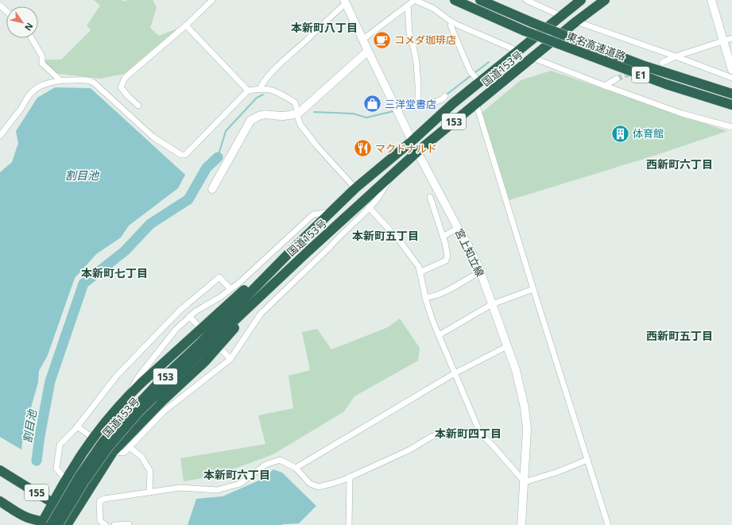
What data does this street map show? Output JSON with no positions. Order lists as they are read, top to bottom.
{
  "streets": {
    "highway": [
      "東名高速道路",
      "国道153号",
      "E1",
      "153",
      "155"
    ],
    "main road": ["宮上知立線"]
  },
  "crossings": [
    ["国道153号", "153"],
    ["国道153号", "宮上知立線"],
    ["国道153号", "155"],
    ["153", "155"]
  ],
  "districts": [
    "本新町八丁目",
    "西新町六丁目",
    "本新町五丁目",
    "本新町七丁目",
    "西新町五丁目",
    "本新町四丁目",
    "本新町六丁目"
  ],
  "water": ["割目池"],
  "places": {
    "cafe": ["コメダ珈琲店"],
    "shop": ["三洋堂書店"],
    "building": ["体育館"],
    "restaurant": ["マクドナルド"]
  },
  "north": "bottom right"
}
